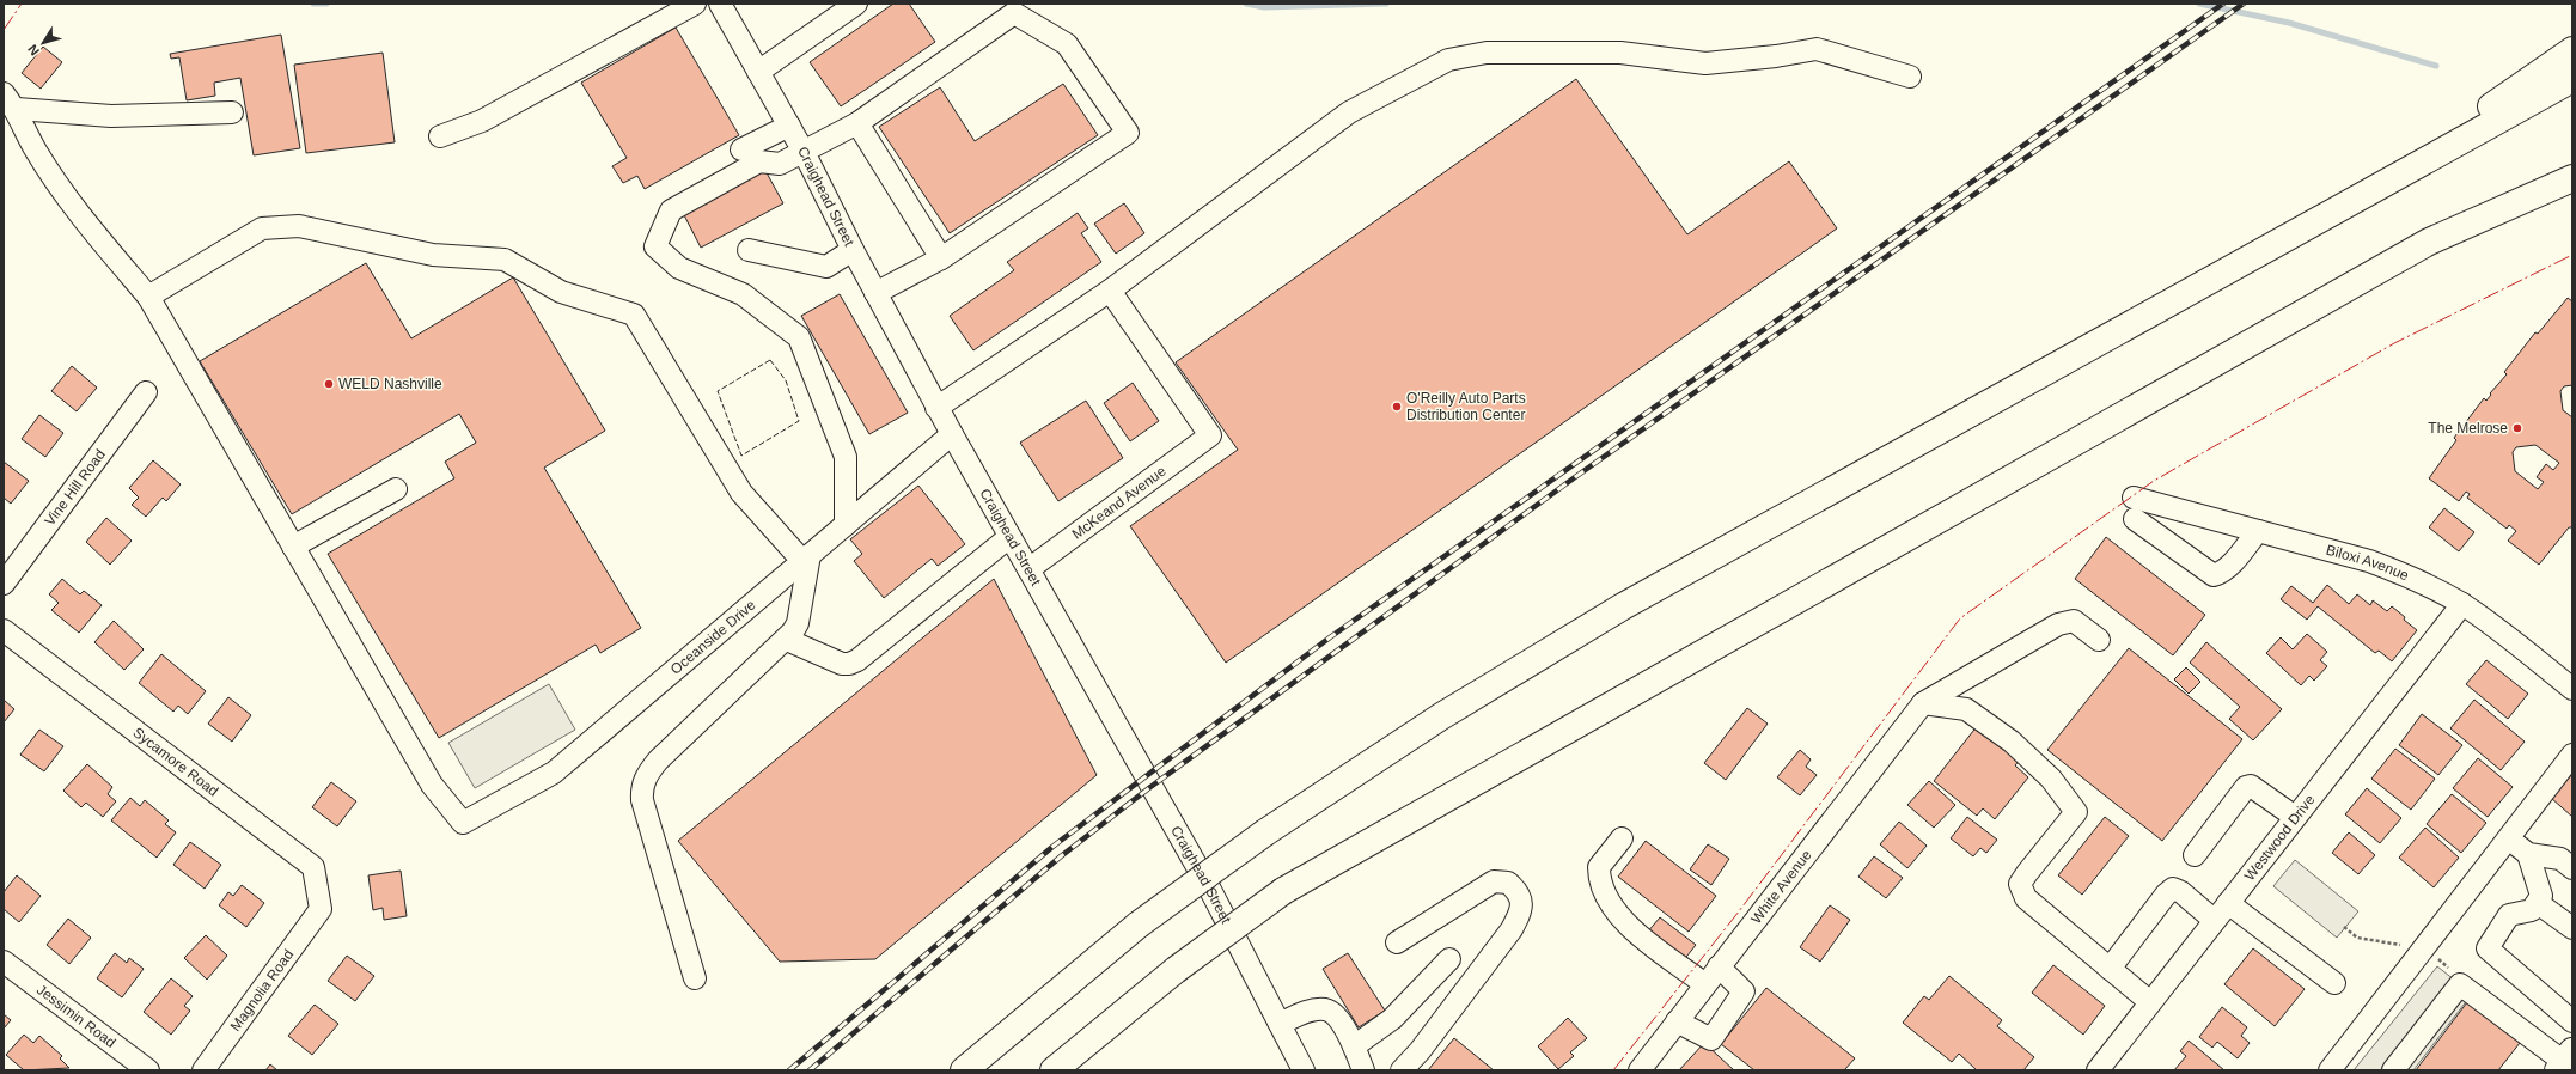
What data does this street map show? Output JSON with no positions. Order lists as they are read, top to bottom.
{
  "streets": {
    "street": [
      "Craighead Street",
      "Vine Hill Road",
      "McKeand Avenue",
      "Biloxi Avenue",
      "Oceanside Drive",
      "Sycamore Road",
      "Westwood Drive",
      "White Avenue",
      "Magnolia Road",
      "Jessimin Road"
    ]
  },
  "crossings": [
    ["Craighead Street", "McKeand Avenue"],
    ["Craighead Street", "Oceanside Drive"],
    ["Biloxi Avenue", "Westwood Drive"],
    ["Sycamore Road", "Magnolia Road"]
  ],
  "places": ["WELD Nashville", "O'Reilly Auto Parts Distribution Center", "The Melrose"],
  "north": "bottom left"
}
